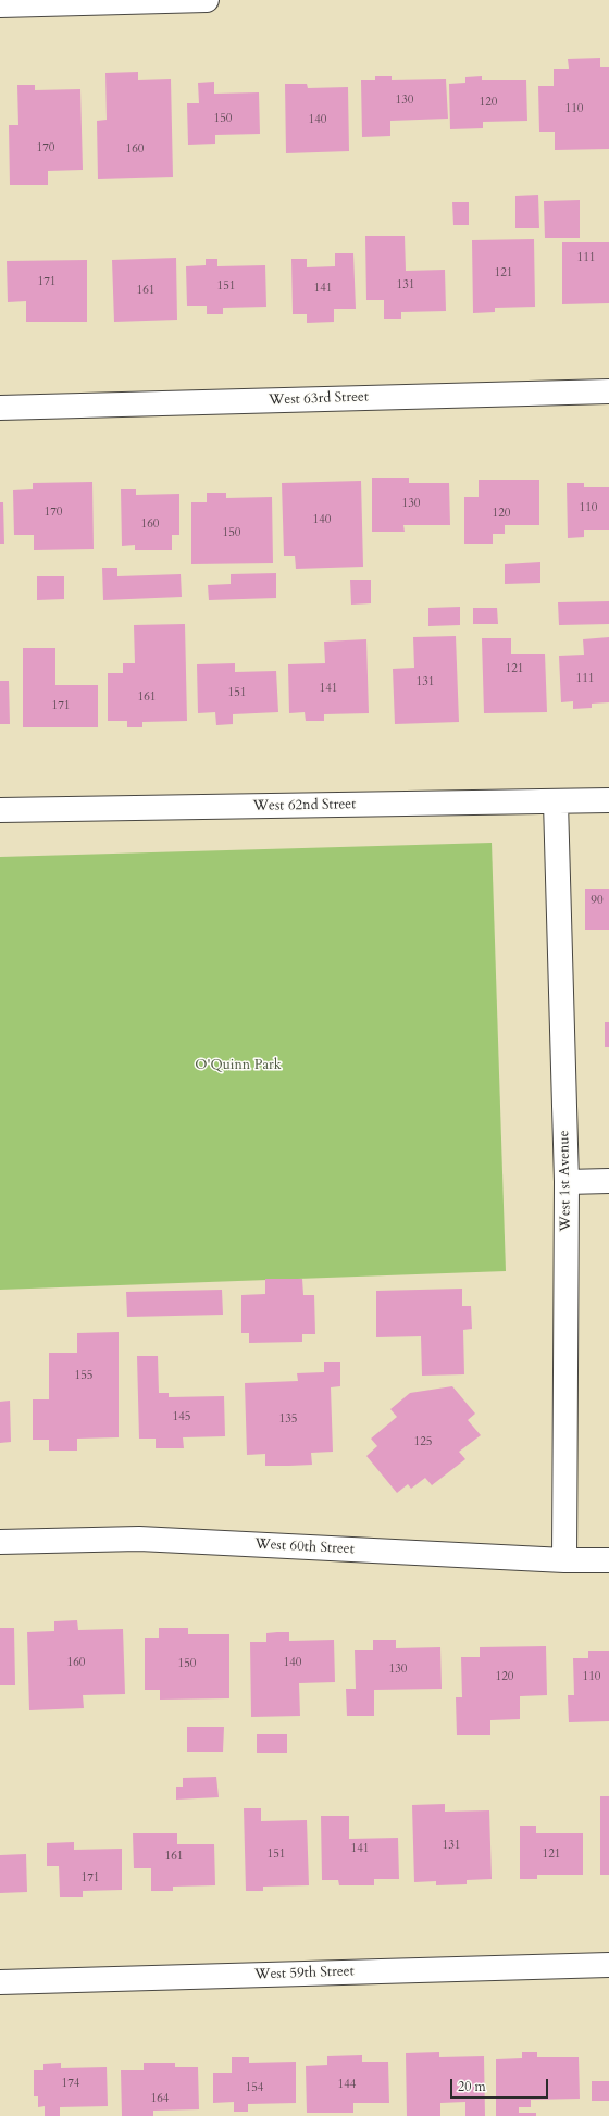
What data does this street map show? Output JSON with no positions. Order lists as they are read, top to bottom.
{
  "streets": {
    "street": [
      "West 63rd Street",
      "West 62nd Street",
      "West 1st Avenue",
      "West 60th Street",
      "West 59th Street"
    ]
  },
  "crossings": [
    ["West 62nd Street", "West 1st Avenue"],
    ["West 1st Avenue", "West 60th Street"]
  ],
  "parks": ["O'Quinn Park"],
  "house_numbers": [
    "130",
    "120",
    "110",
    "150",
    "140",
    "170",
    "160",
    "111",
    "121",
    "171",
    "131",
    "151",
    "141",
    "161",
    "130",
    "110",
    "170",
    "120",
    "140",
    "160",
    "150",
    "121",
    "111",
    "131",
    "141",
    "151",
    "161",
    "171",
    "90",
    "155",
    "145",
    "135",
    "125",
    "160",
    "140",
    "150",
    "130",
    "120",
    "110",
    "131",
    "141",
    "151",
    "121",
    "161",
    "171",
    "174",
    "144",
    "154",
    "164"
  ],
  "scale_bar": "20 m"
}
